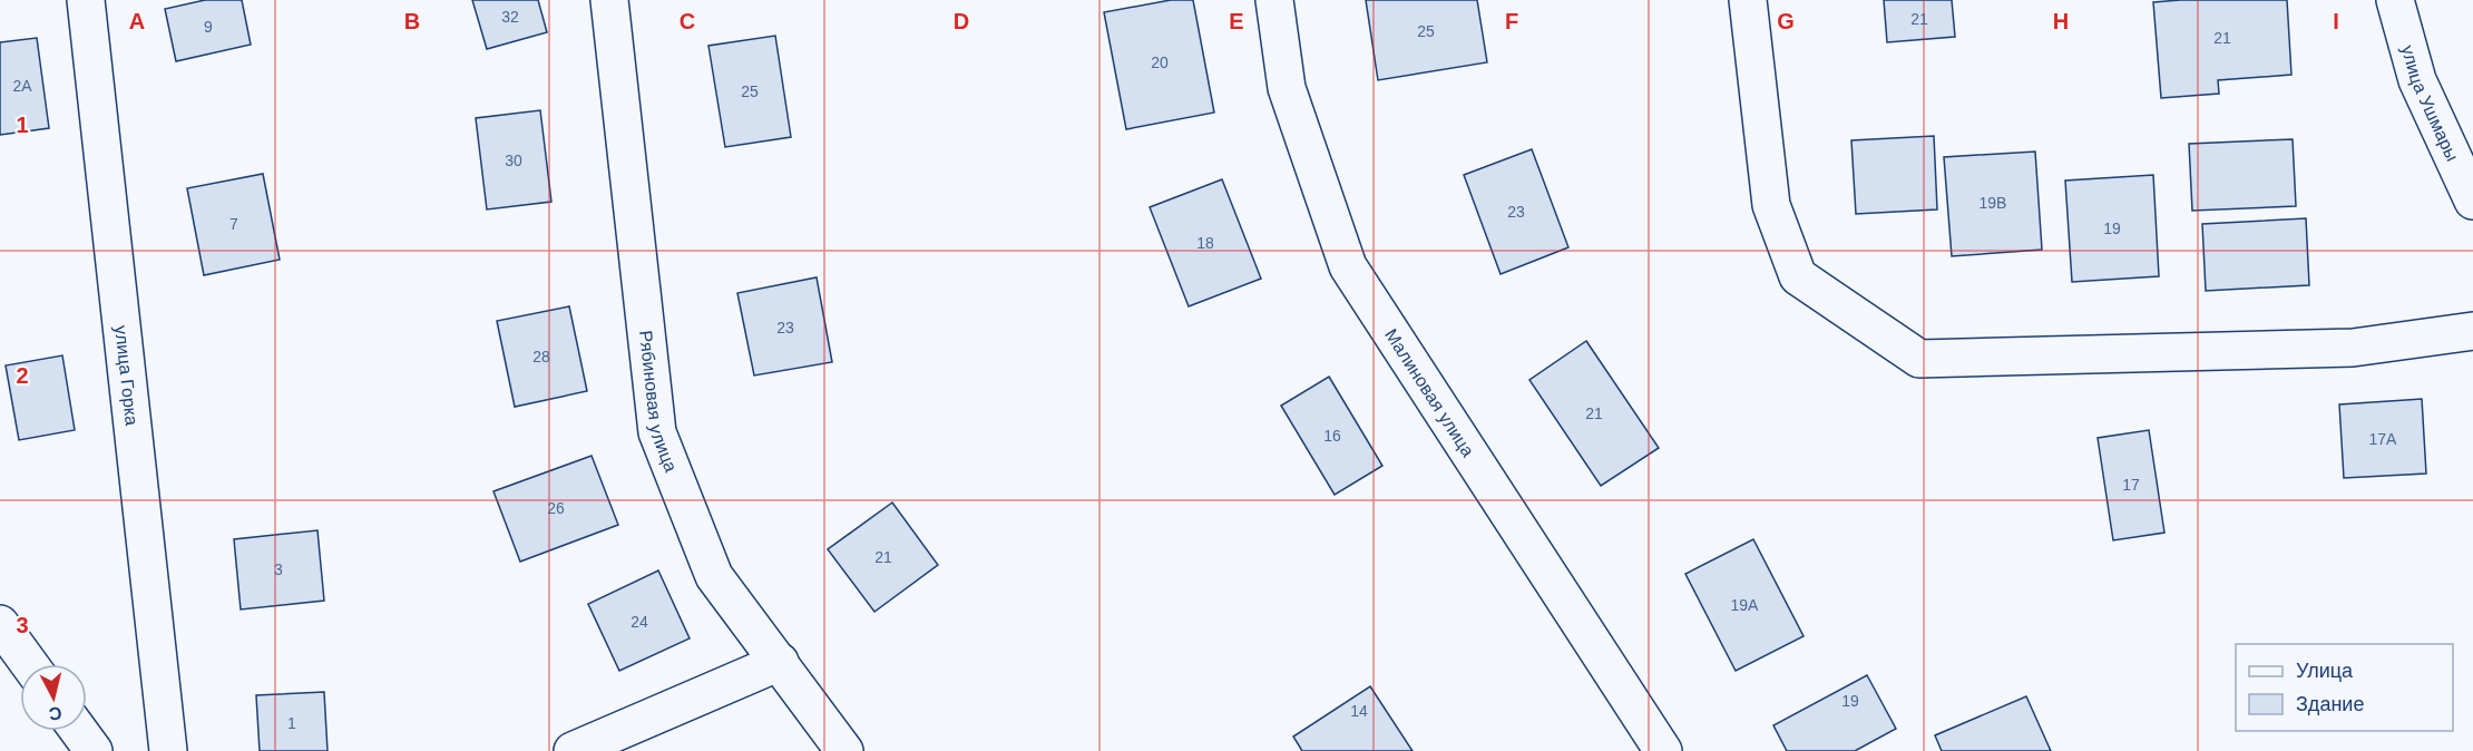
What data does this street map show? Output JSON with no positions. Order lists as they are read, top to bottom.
{
  "streets": {
    "street": [
      "улица Ушмары",
      "улица Горка",
      "Малиновая улица",
      "Рябиновая улица"
    ]
  },
  "house_numbers": [
    "32",
    "21",
    "9",
    "25",
    "21",
    "20",
    "2А",
    "25",
    "30",
    "19В",
    "23",
    "7",
    "19",
    "18",
    "23",
    "28",
    "21",
    "16",
    "17А",
    "17",
    "26",
    "21",
    "3",
    "19А",
    "24",
    "19",
    "14",
    "1"
  ],
  "legend": ["Улица", "Здание"],
  "north": "bottom",
  "grid": {
    "columns": [
      "A",
      "B",
      "C",
      "D",
      "E",
      "F",
      "G",
      "H",
      "I"
    ],
    "rows": ["1", "2", "3"]
  }
}
